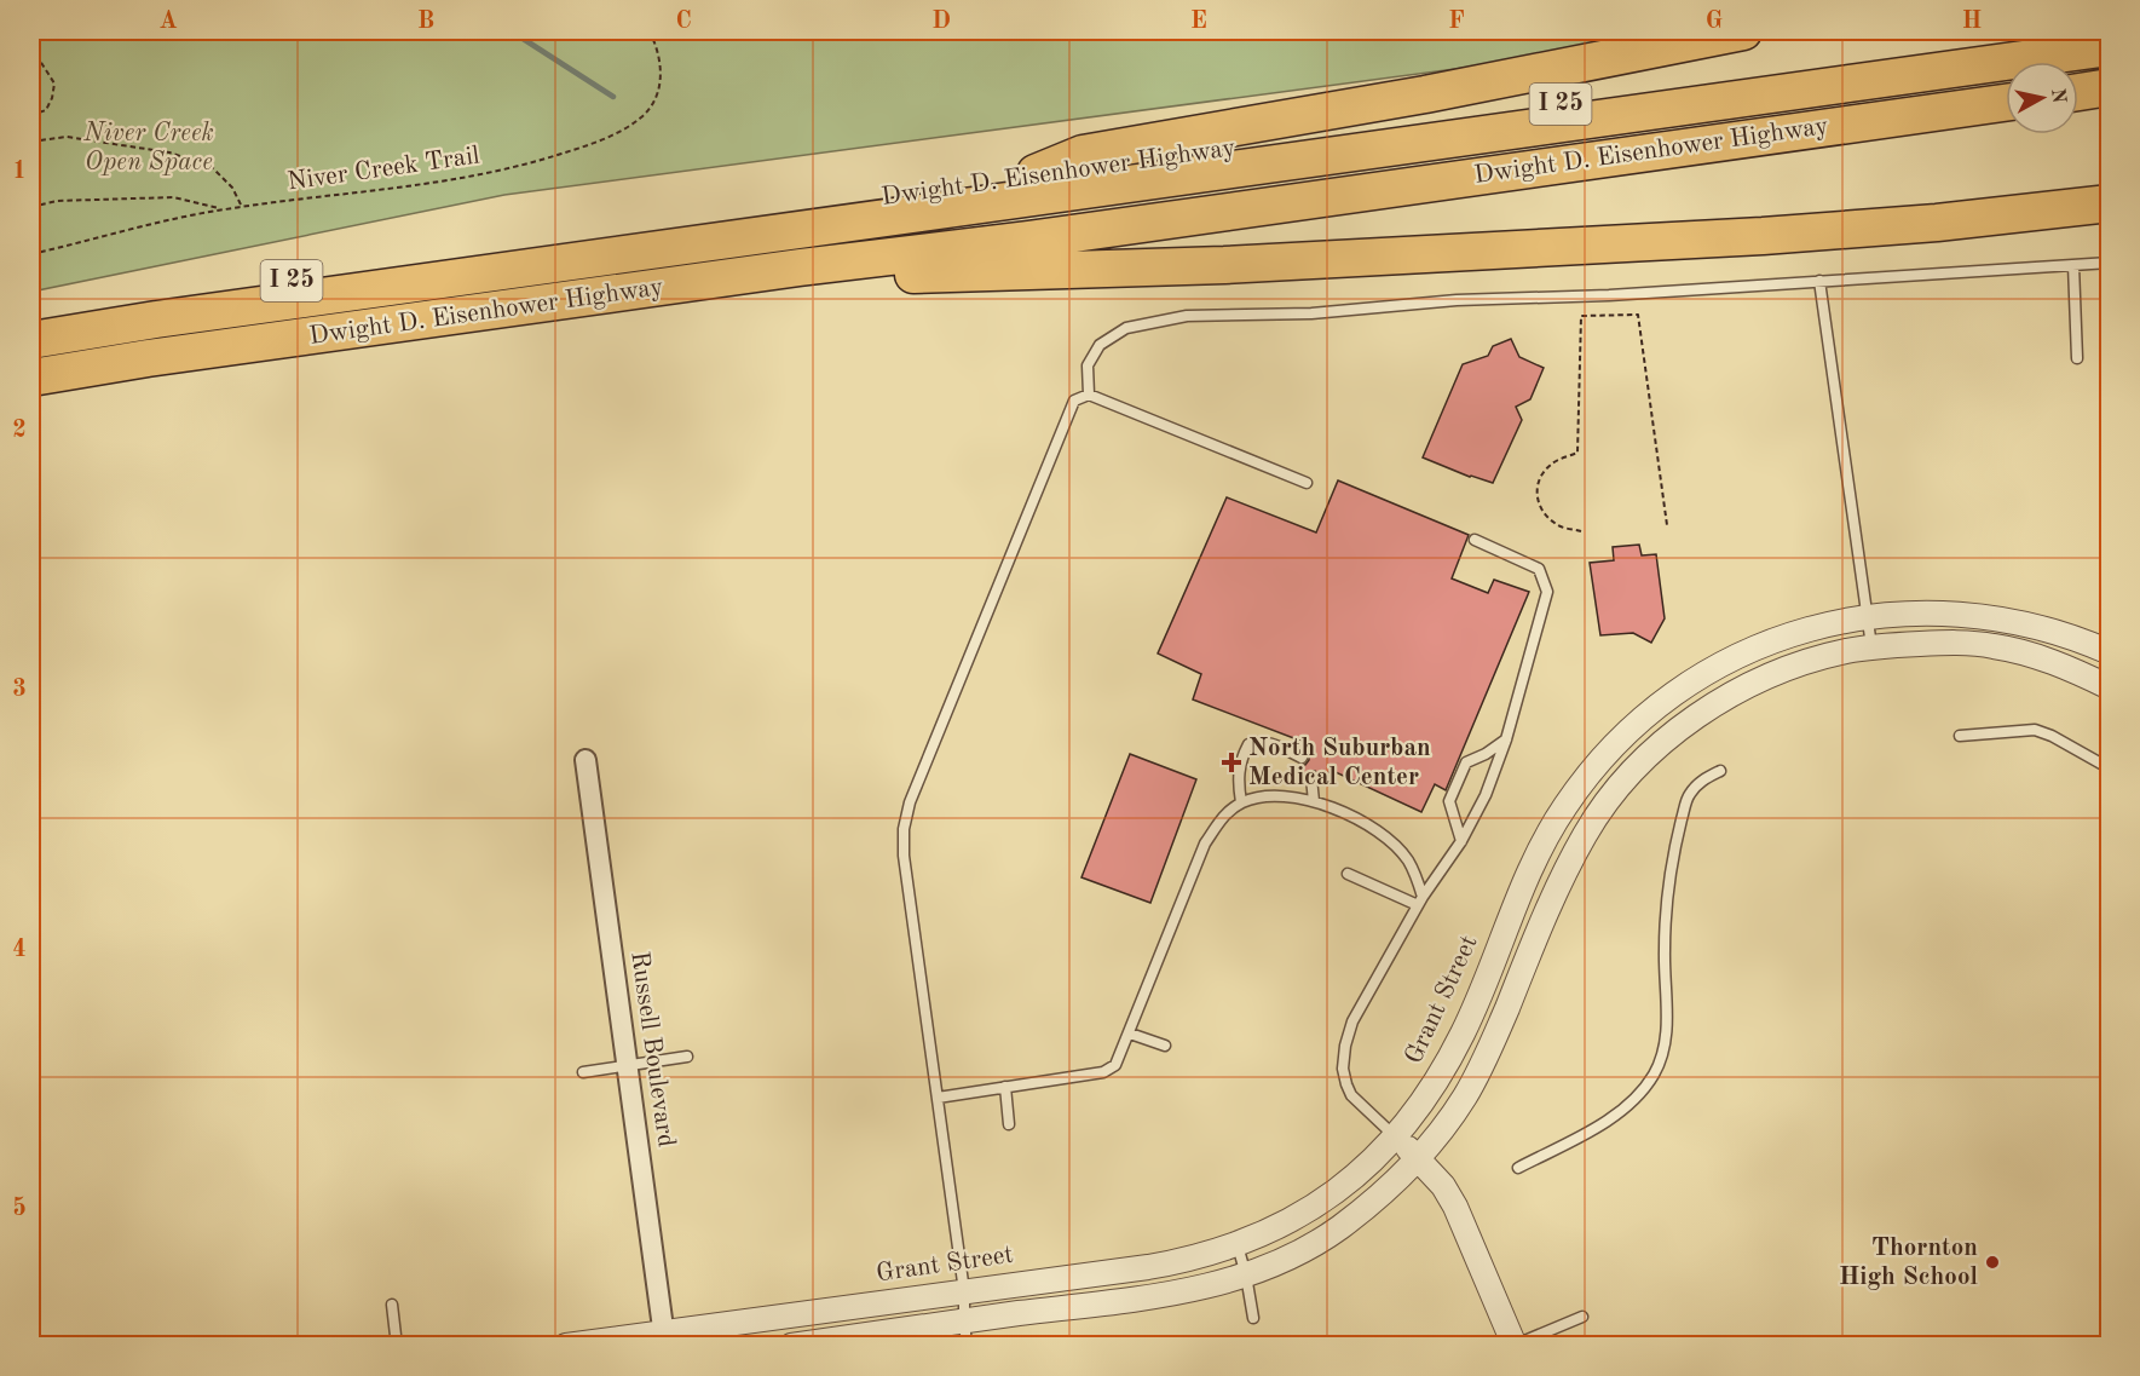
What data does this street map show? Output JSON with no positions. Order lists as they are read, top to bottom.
{
  "streets": {
    "highway": ["I 25", "Dwight D. Eisenhower Highway"],
    "street": ["Grant Street", "Russell Boulevard"],
    "path": ["Niver Creek Trail"]
  },
  "crossings": [
    ["Grant Street", "Russell Boulevard"]
  ],
  "parks": ["Niver Creek Open Space"],
  "places": {
    "health": ["North Suburban Medical Center"],
    "other": ["Thornton High School"]
  },
  "north": "right",
  "grid": {
    "columns": [
      "A",
      "B",
      "C",
      "D",
      "E",
      "F",
      "G",
      "H"
    ],
    "rows": [
      "1",
      "2",
      "3",
      "4",
      "5"
    ]
  }
}
